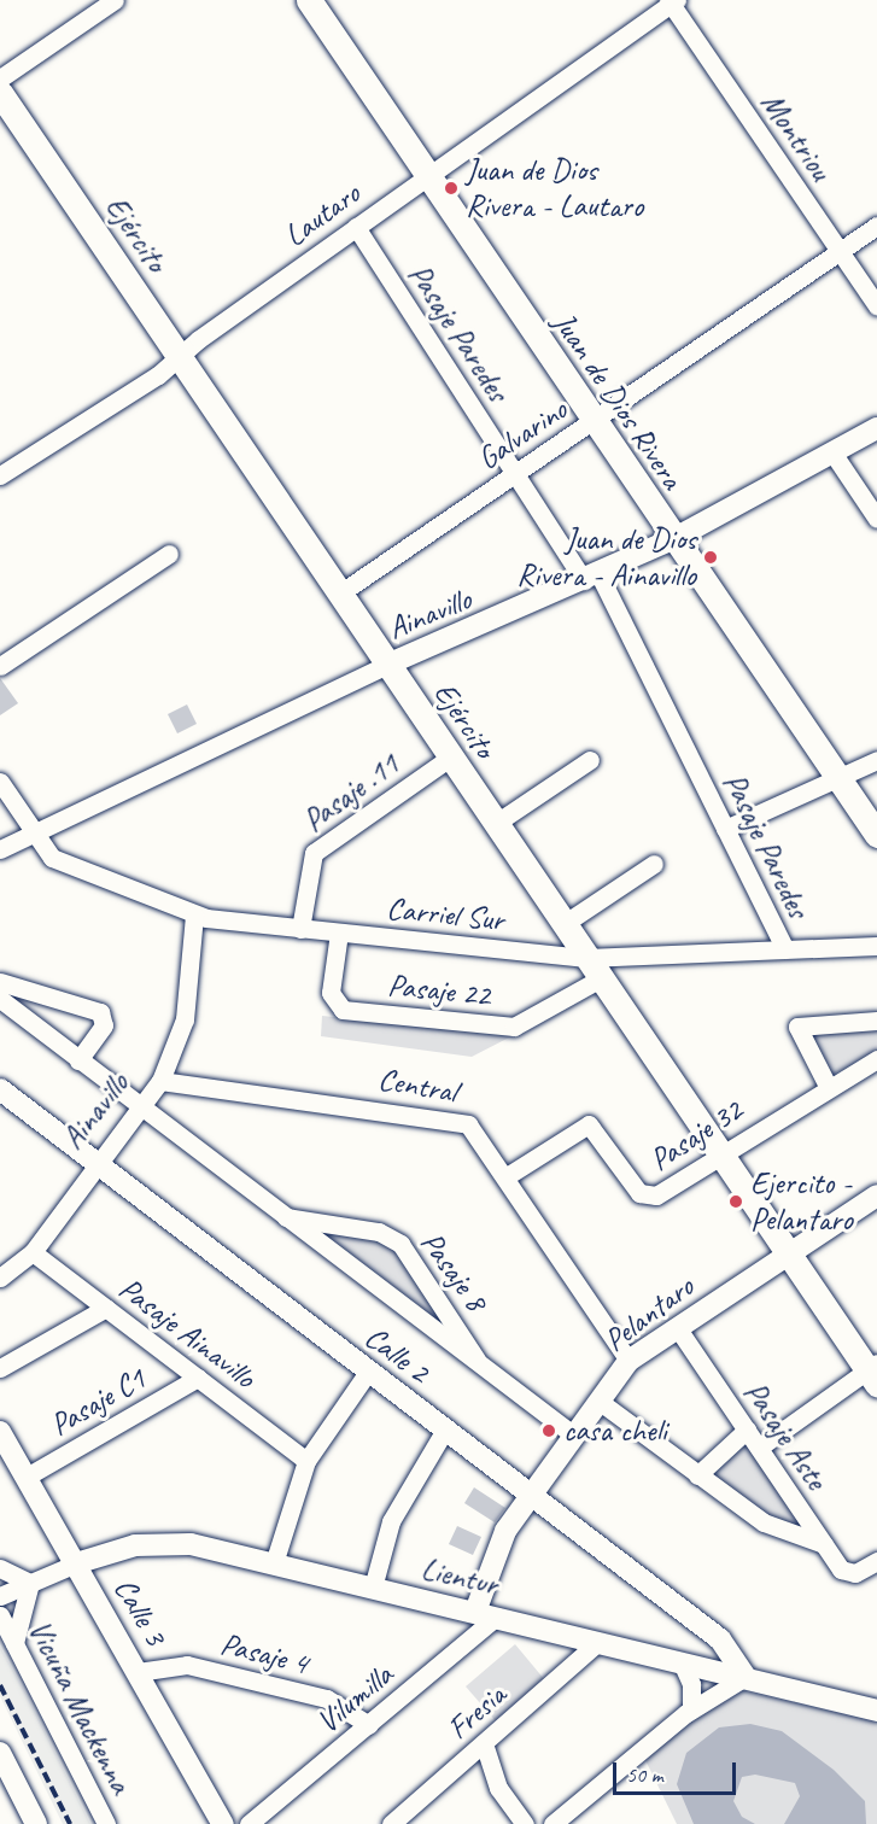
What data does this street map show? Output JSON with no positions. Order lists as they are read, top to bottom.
{
  "streets": {
    "main road": ["Ejército", "Juan de Dios Rivera"],
    "street": [
      "Montriou",
      "Lautaro",
      "Pasaje Paredes",
      "Galvarino",
      "Ainavillo",
      "Pasaje .11",
      "Carriel Sur",
      "Pasaje 22",
      "Central",
      "Pasaje 32",
      "Pasaje 8",
      "Pelantaro",
      "Pasaje Ainavillo",
      "Calle 2",
      "Pasaje C1",
      "Pasaje Aste",
      "Lientur",
      "Calle 3",
      "Pasaje 4",
      "Vilumilla",
      "Vicuña Mackenna",
      "Fresia"
    ]
  },
  "crossings": [
    ["Montriou", "Lautaro"],
    ["Montriou", "Galvarino"],
    ["Lautaro", "Ejército"],
    ["Lautaro", "Pasaje Paredes"],
    ["Lautaro", "Juan de Dios Rivera"],
    ["Ejército", "Galvarino"],
    ["Ejército", "Ainavillo"],
    ["Ejército", "Pasaje .11"],
    ["Ejército", "Carriel Sur"],
    ["Ejército", "Pasaje 22"],
    ["Ejército", "Pasaje 32"],
    ["Ejército", "Pelantaro"],
    ["Pasaje Paredes", "Galvarino"],
    ["Pasaje Paredes", "Ainavillo"],
    ["Pasaje Paredes", "Carriel Sur"],
    ["Juan de Dios Rivera", "Galvarino"],
    ["Juan de Dios Rivera", "Ainavillo"],
    ["Ainavillo", "Carriel Sur"],
    ["Ainavillo", "Central"],
    ["Ainavillo", "Pasaje 8"],
    ["Ainavillo", "Pasaje Ainavillo"],
    ["Ainavillo", "Calle 2"],
    ["Pasaje .11", "Carriel Sur"],
    ["Carriel Sur", "Pasaje 22"],
    ["Central", "Pasaje 32"],
    ["Central", "Pelantaro"],
    ["Pasaje 8", "Pelantaro"],
    ["Pelantaro", "Calle 2"],
    ["Pelantaro", "Pasaje Aste"],
    ["Pelantaro", "Lientur"],
    ["Pasaje Ainavillo", "Pasaje C1"],
    ["Calle 2", "Lientur"],
    ["Pasaje C1", "Calle 3"],
    ["Lientur", "Calle 3"],
    ["Lientur", "Vilumilla"],
    ["Lientur", "Fresia"],
    ["Calle 3", "Pasaje 4"],
    ["Pasaje 4", "Vilumilla"]
  ],
  "places": [
    "Juan de Dios Rivera - Lautaro",
    "Juan de Dios Rivera - Ainavillo",
    "Ejercito - Pelantaro",
    "casa cheli"
  ],
  "scale_bar": "50 m"
}
